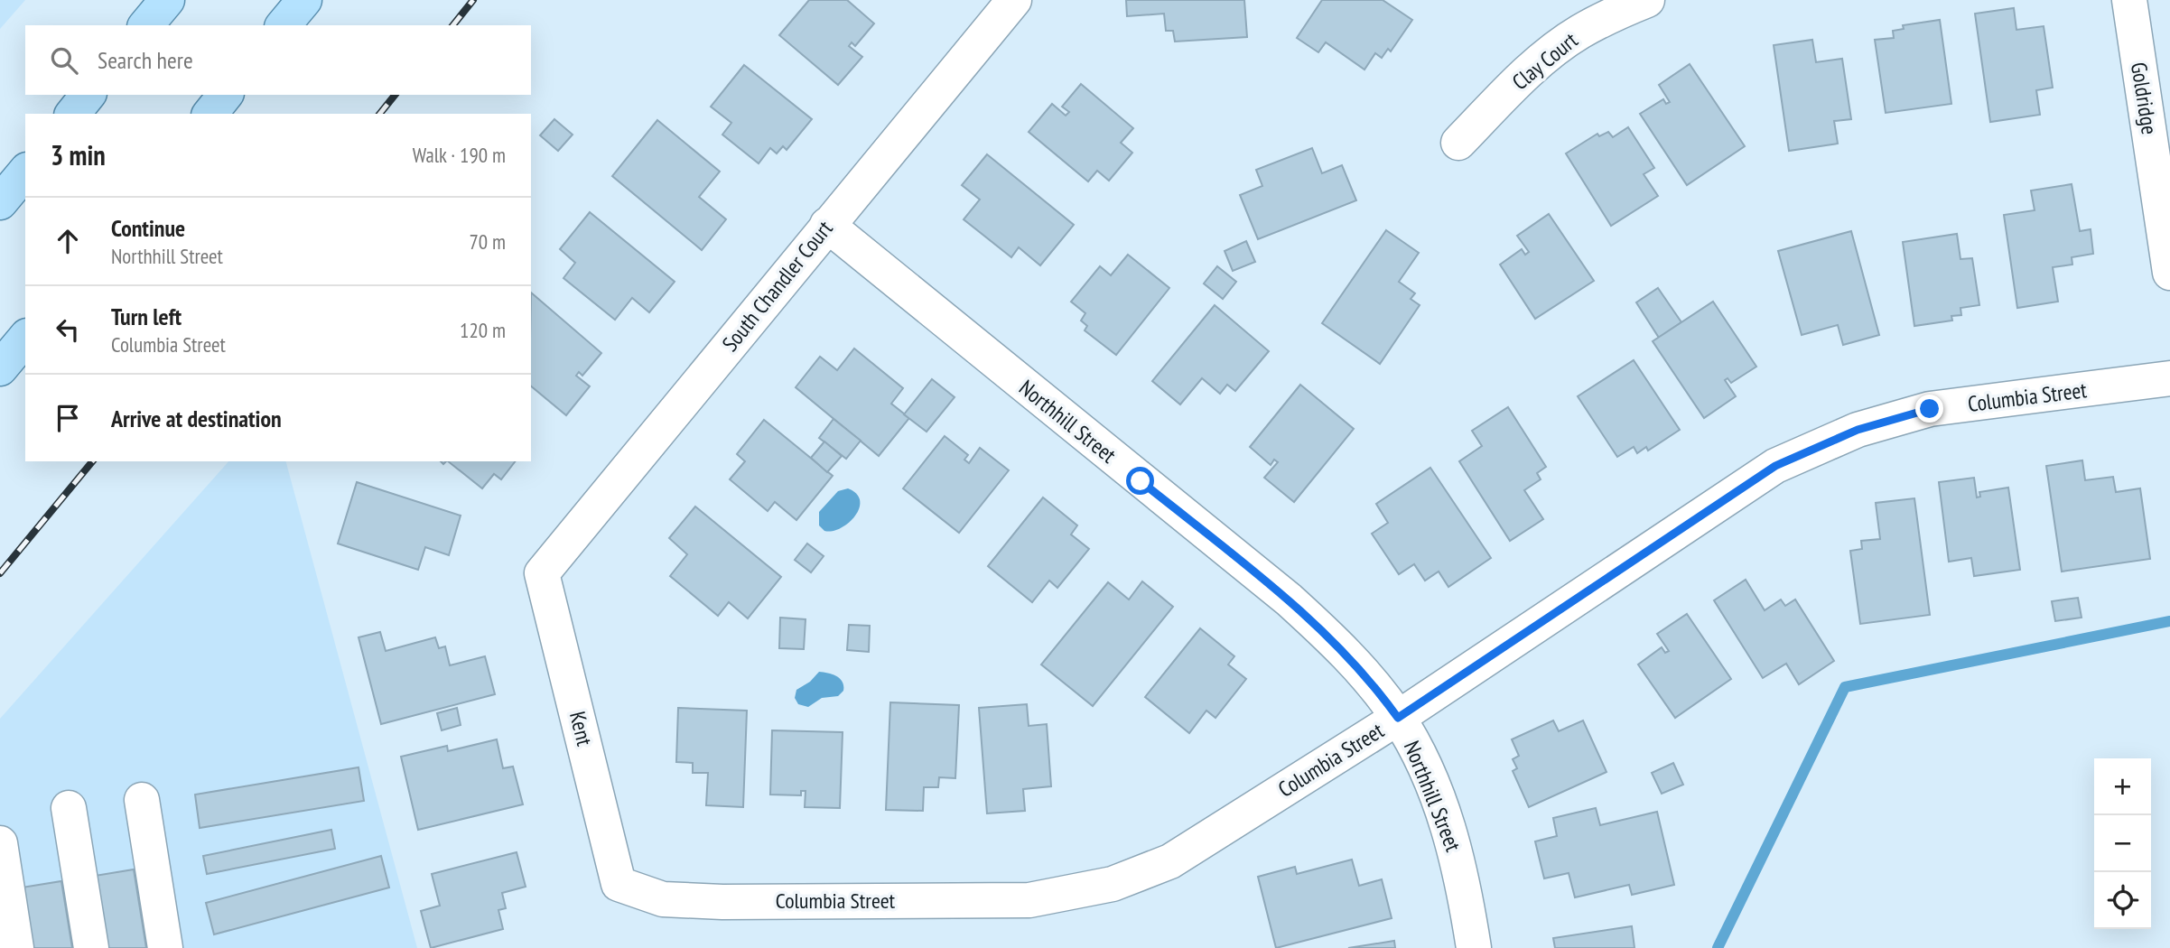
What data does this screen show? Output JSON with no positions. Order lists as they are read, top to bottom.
{
  "streets": {
    "street": [
      "Clay Court",
      "Goldridge",
      "South Chandler Court",
      "Columbia Street",
      "Northhill Street",
      "Kent"
    ]
  },
  "crossings": [
    ["South Chandler Court", "Northhill Street"],
    ["South Chandler Court", "Kent"],
    ["Columbia Street", "Northhill Street"],
    ["Columbia Street", "Kent"]
  ],
  "page": {
    "search": "Search here",
    "heading": ["3 min", "Walk · 190 m"],
    "list": [
      ["Continue", "Northhill Street", "70 m"],
      ["Turn left", "Columbia Street", "120 m"],
      "Arrive at destination"
    ],
    "map_buttons": ["+", "−"]
  }
}
